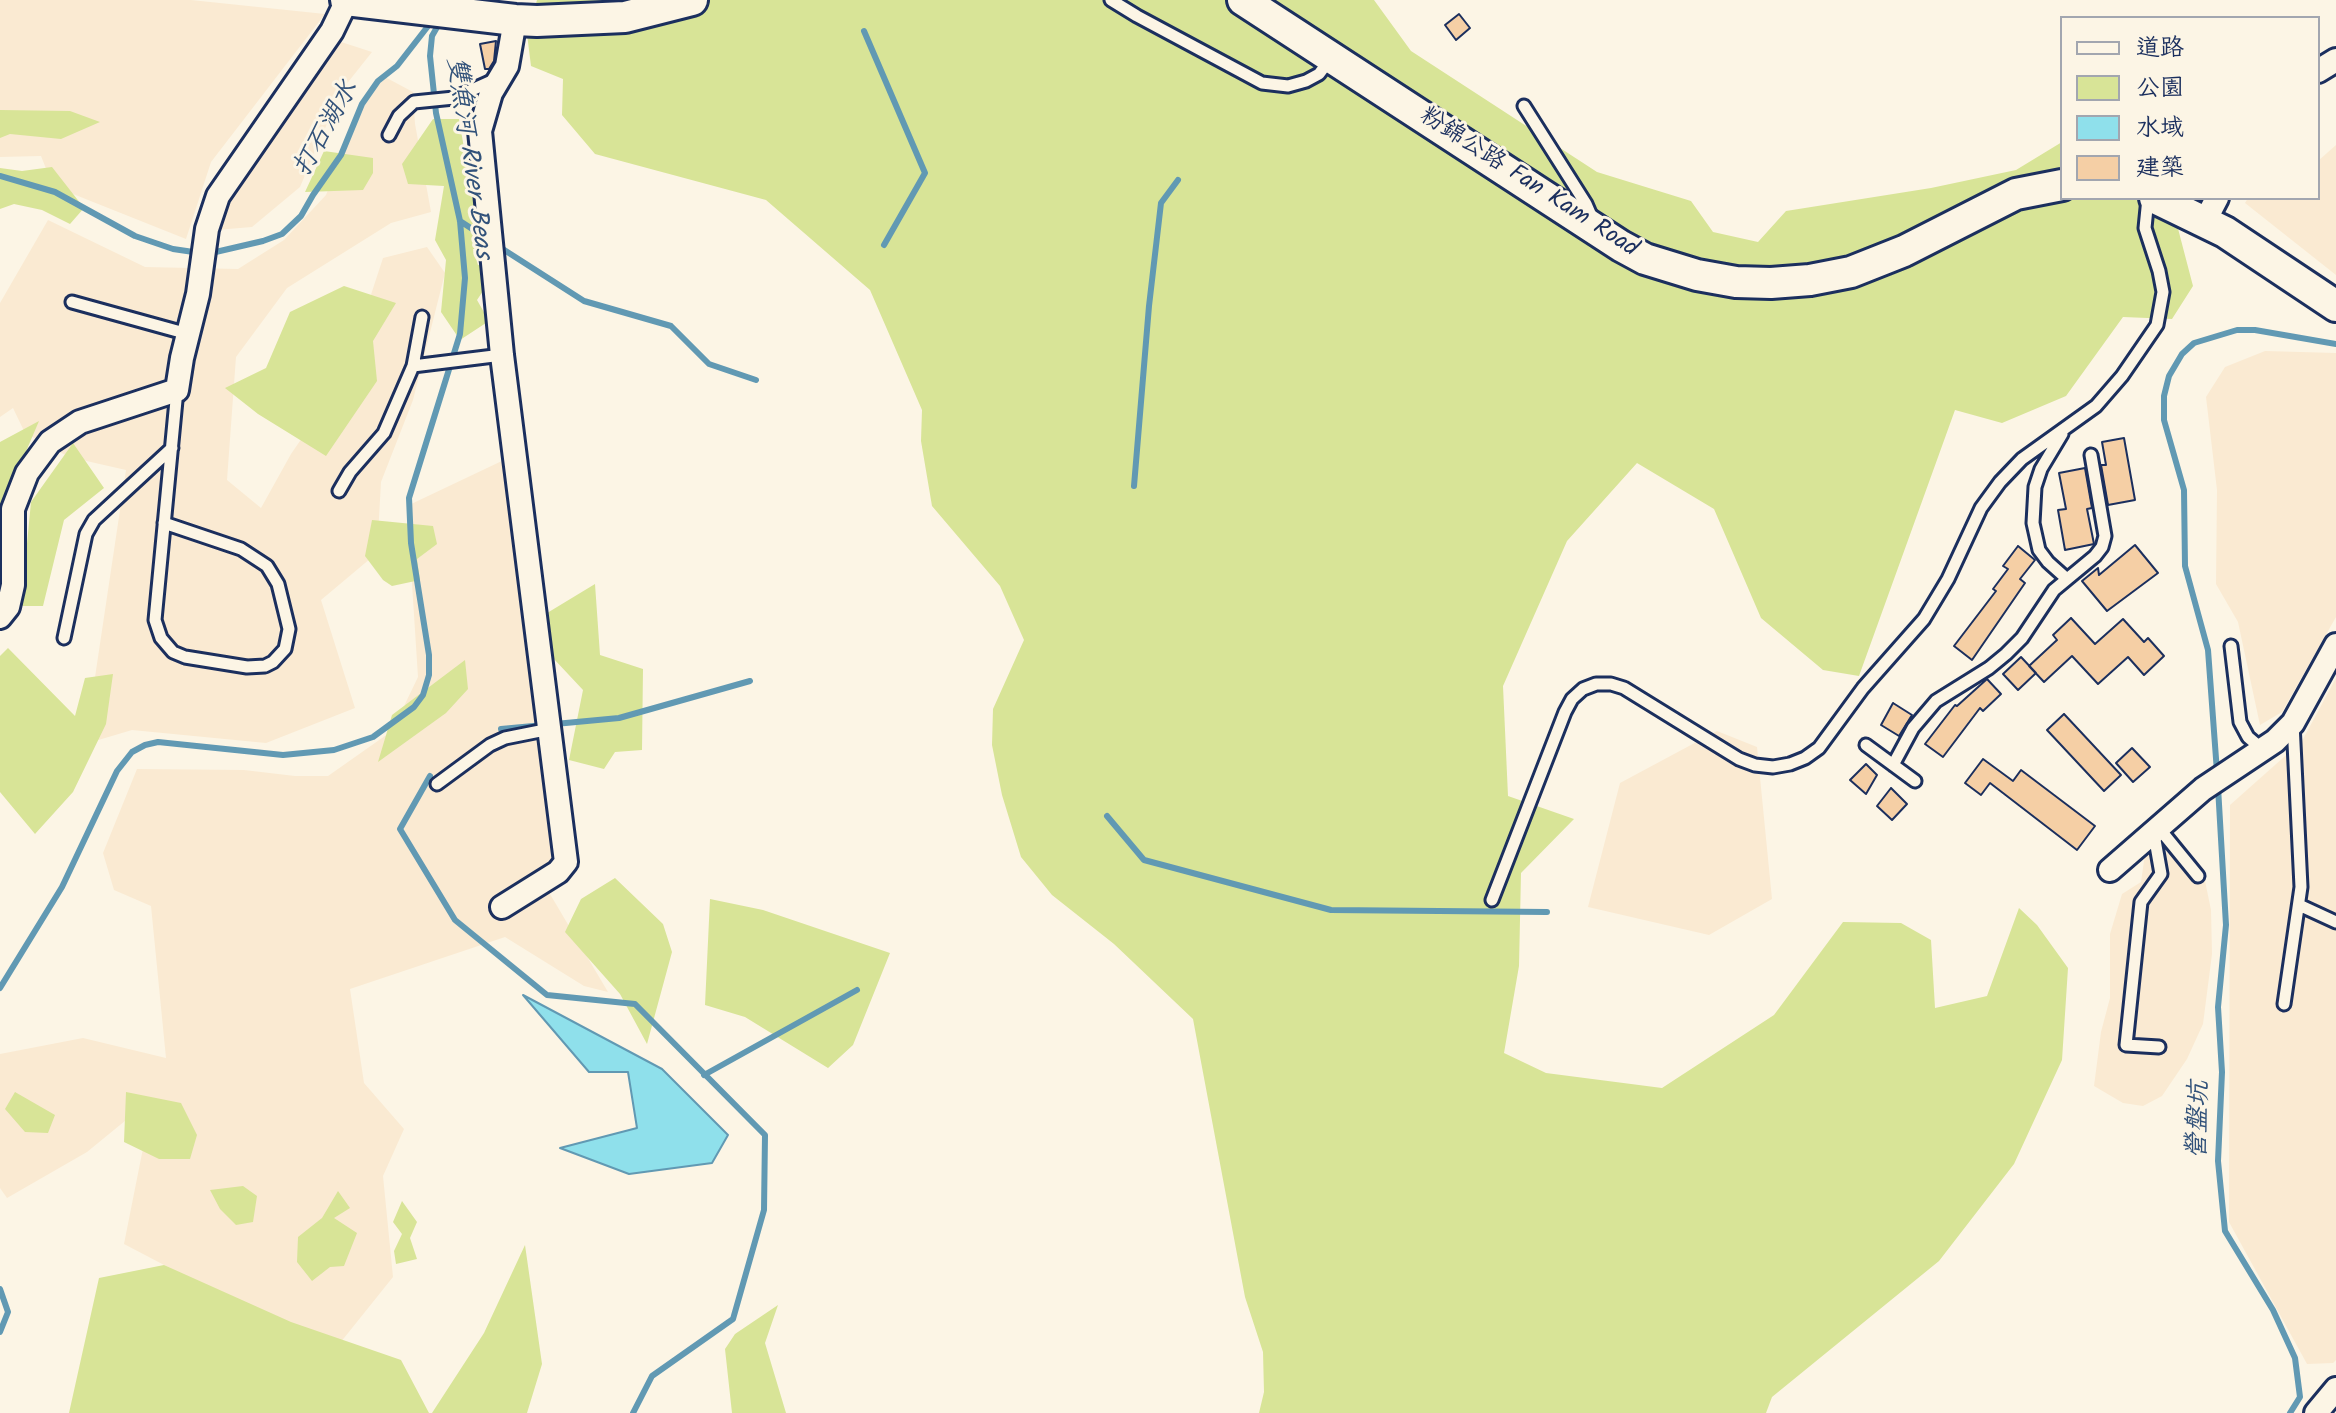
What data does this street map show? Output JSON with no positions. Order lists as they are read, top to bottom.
{
  "streets": {
    "main road": ["粉錦公路 Fan Kam Road"]
  },
  "water": ["打石湖水", "雙魚河 River Beas", "營盤坑"],
  "legend": [
    "道路",
    "公園",
    "水域",
    "建築"
  ]
}
